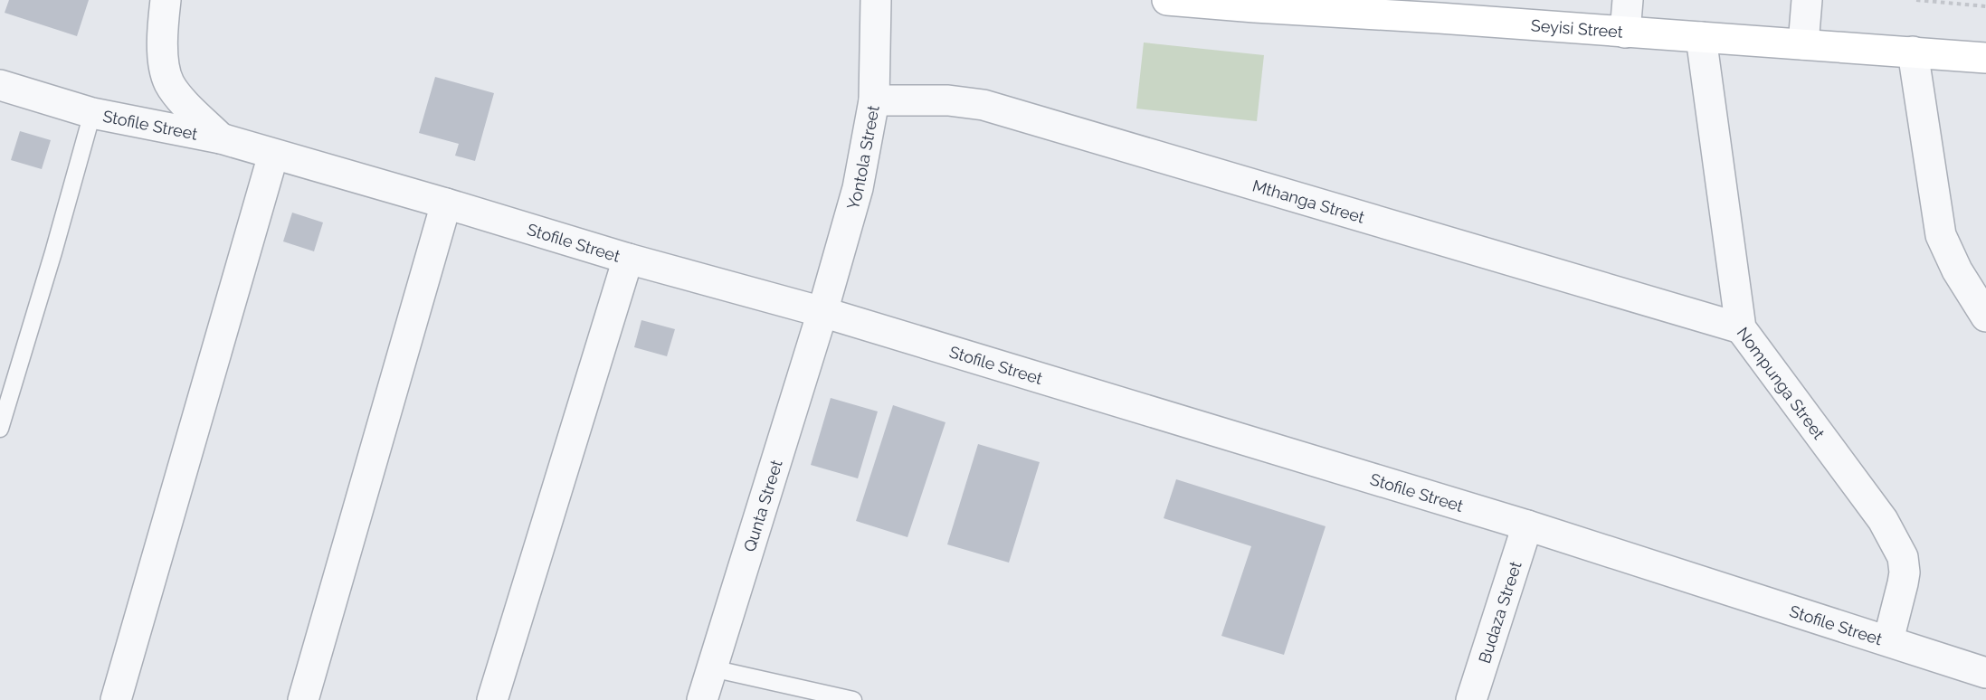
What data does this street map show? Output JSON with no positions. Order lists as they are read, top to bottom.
{
  "streets": {
    "street": [
      "Seyisi Street",
      "Stofile Street",
      "Yontola Street",
      "Mthanga Street",
      "Nompunga Street",
      "Qunta Street",
      "Budaza Street"
    ]
  },
  "crossings": [
    ["Seyisi Street", "Nompunga Street"],
    ["Stofile Street", "Yontola Street"],
    ["Stofile Street", "Nompunga Street"],
    ["Stofile Street", "Qunta Street"],
    ["Stofile Street", "Budaza Street"],
    ["Yontola Street", "Mthanga Street"],
    ["Yontola Street", "Qunta Street"],
    ["Mthanga Street", "Nompunga Street"]
  ]
}
